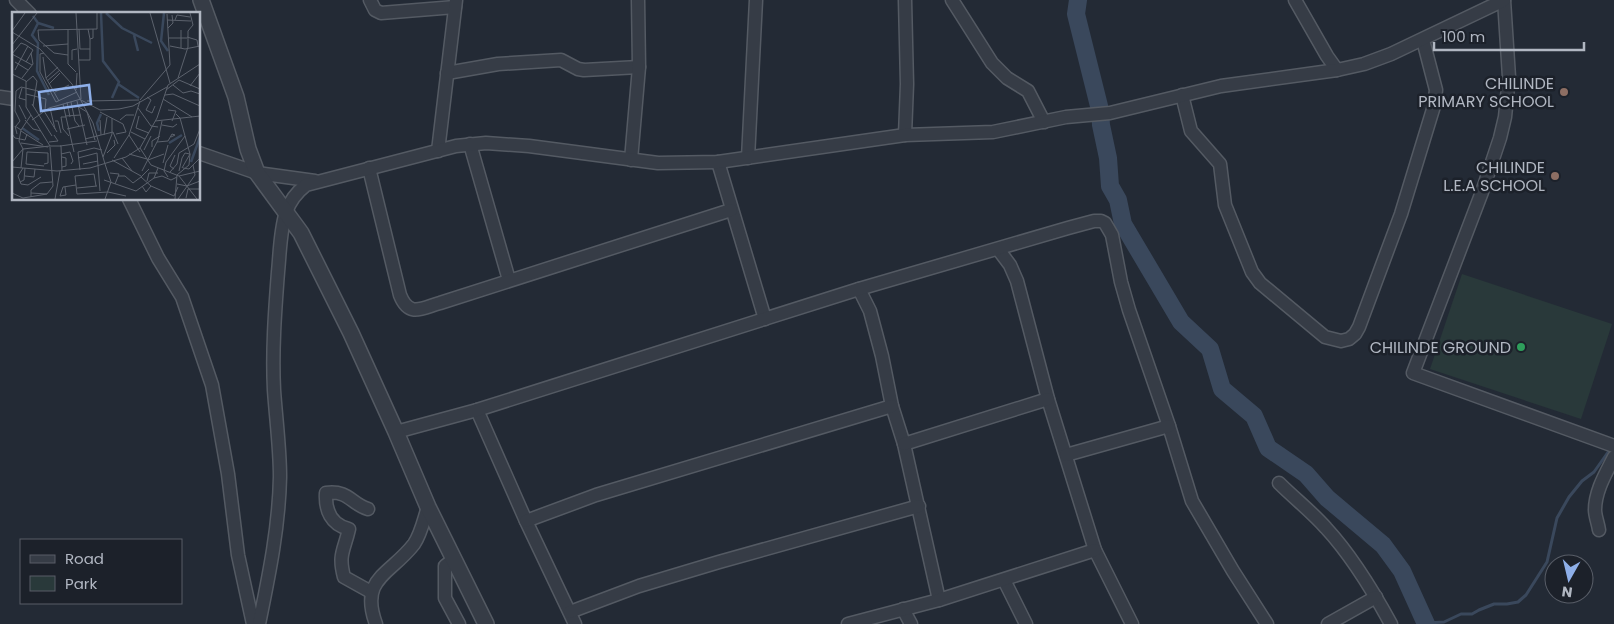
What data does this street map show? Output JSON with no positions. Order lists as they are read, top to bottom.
{
  "places": ["CHILINDE PRIMARY SCHOOL", "CHILINDE L.E.A SCHOOL", "CHILINDE GROUND"],
  "legend": ["Road", "Park"],
  "scale_bar": "100 m",
  "north": "bottom"
}
